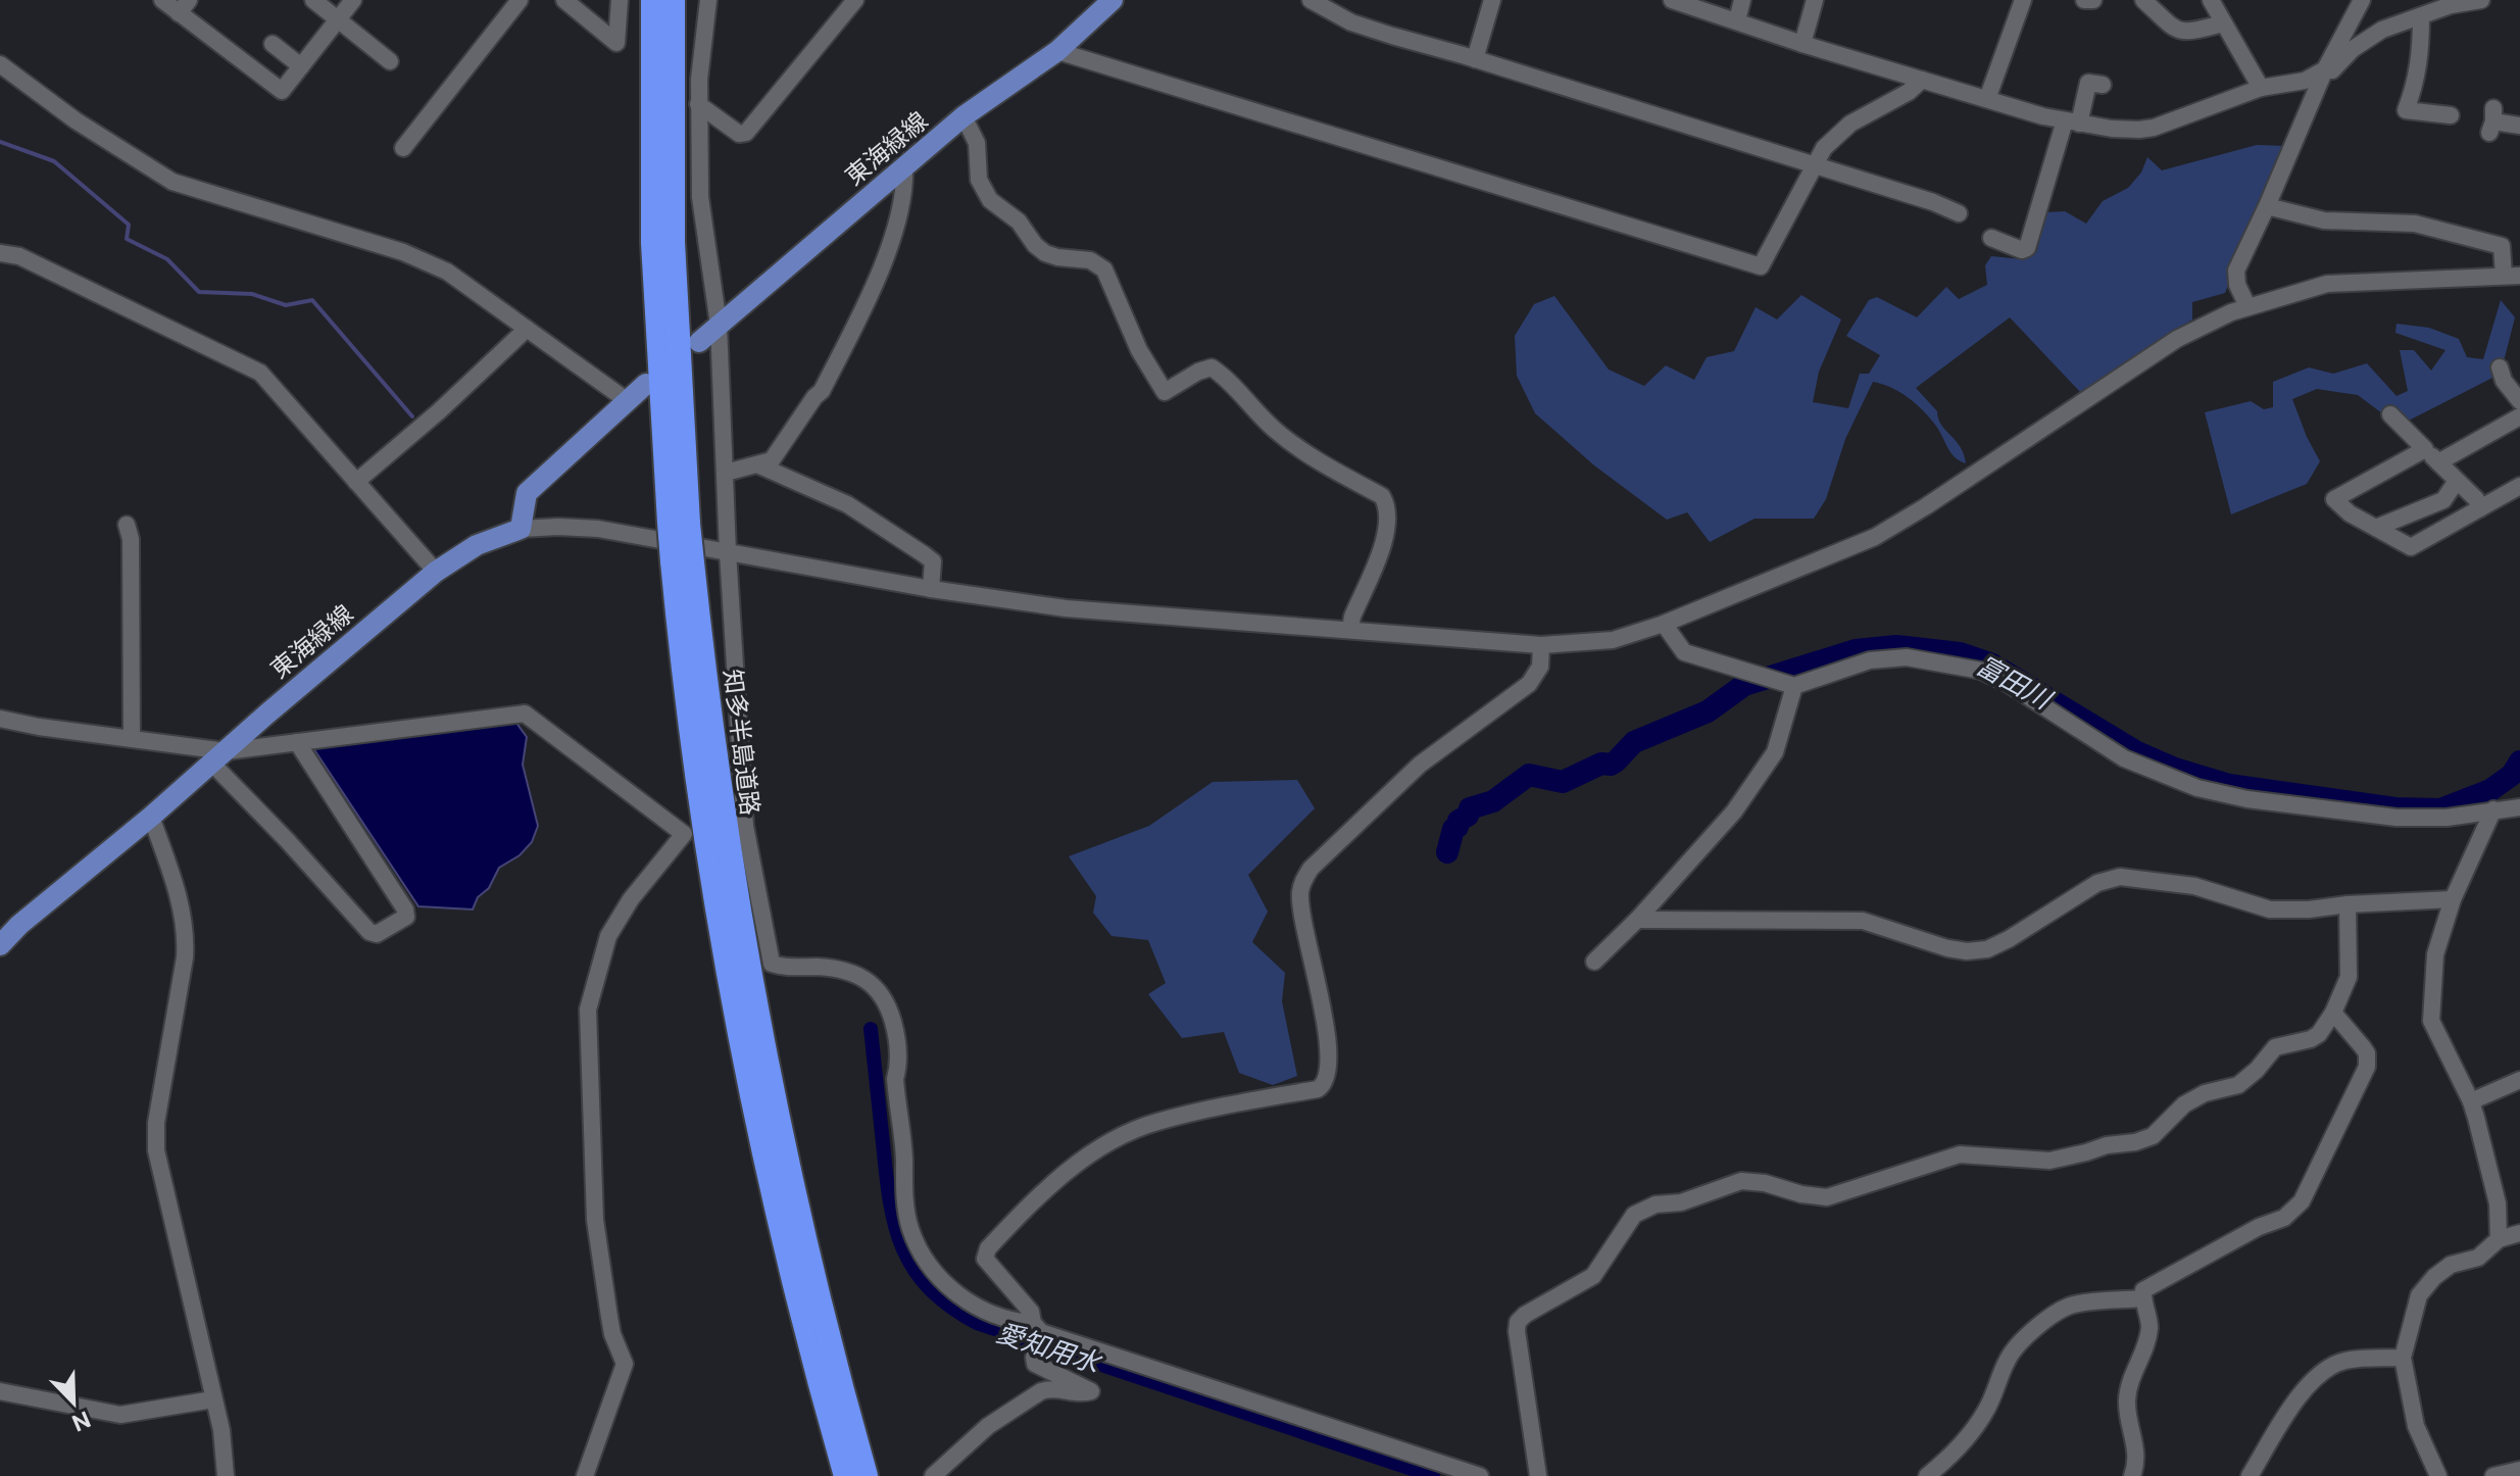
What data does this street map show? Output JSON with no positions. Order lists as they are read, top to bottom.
{
  "streets": {
    "highway": ["知多半島道路"],
    "main road": ["東海緑線"]
  },
  "water": ["富田川", "愛知用水"],
  "north": "bottom right"
}
